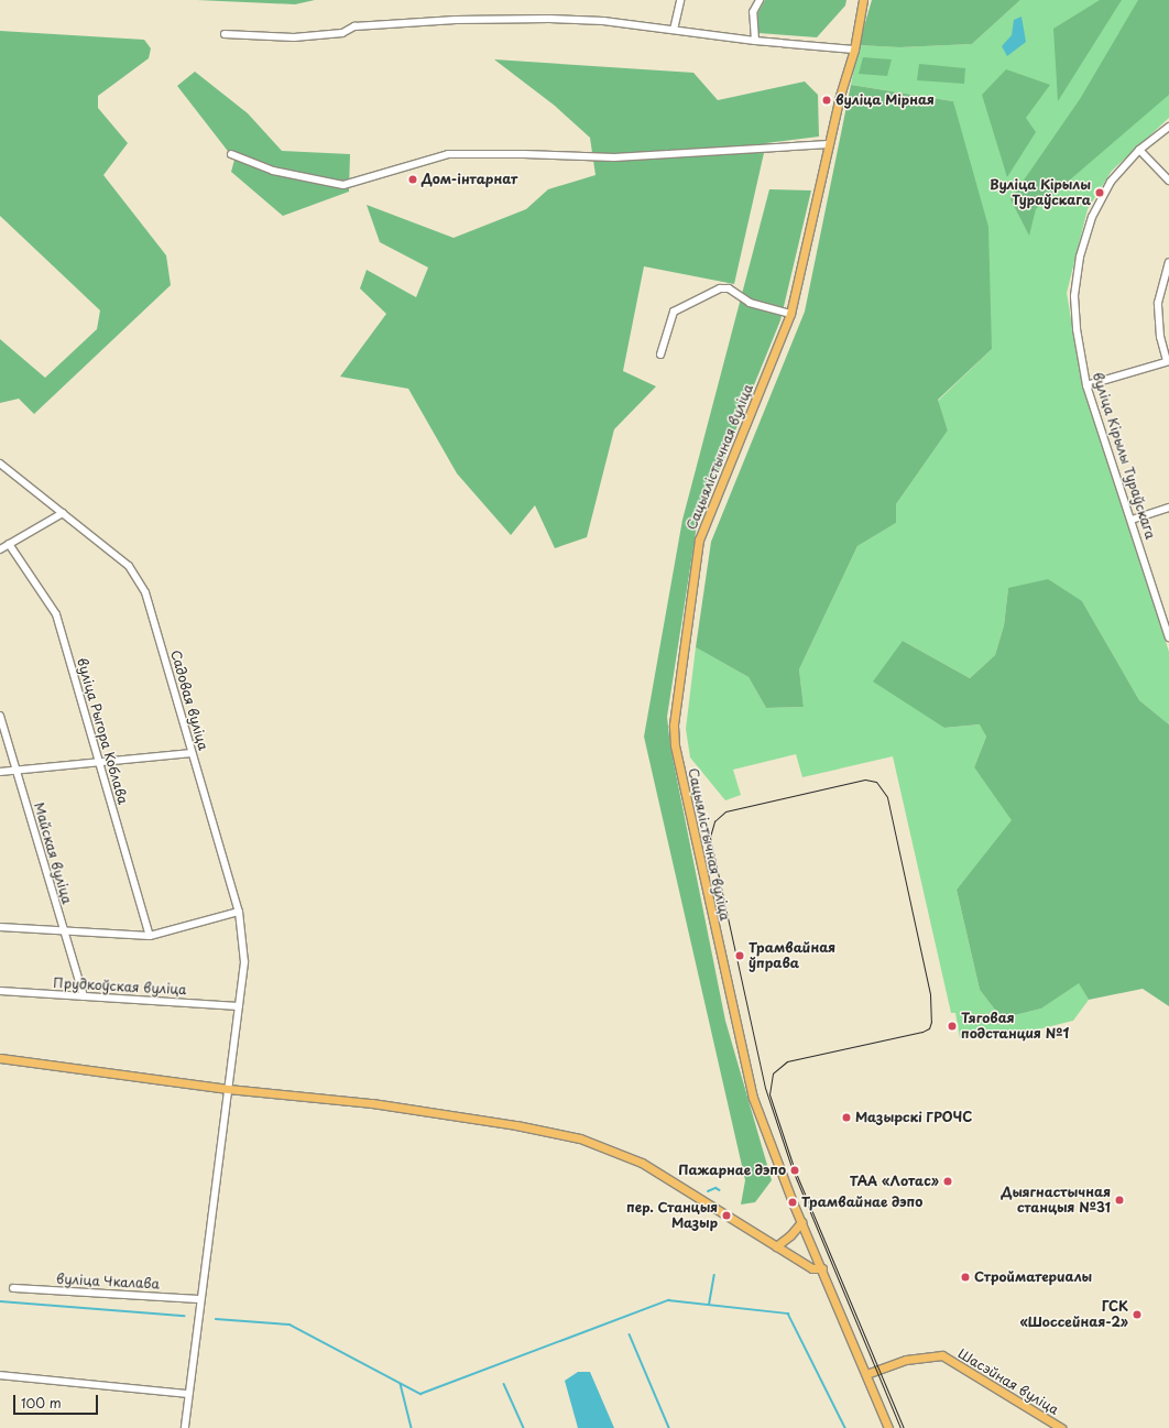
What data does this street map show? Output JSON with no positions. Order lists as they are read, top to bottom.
{
  "streets": {
    "main road": ["Сацыялістычная вуліца", "Шасэйная вуліца"],
    "street": [
      "вуліца Кірылы Тураўскага",
      "Садовая вуліца",
      "вуліца Рыгора Коблава",
      "Майская вуліца",
      "Прудкоўская вуліца",
      "вуліца Чкалава"
    ]
  },
  "crossings": [
    ["Сацыялістычная вуліца", "Шасэйная вуліца"],
    ["Садовая вуліца", "Прудкоўская вуліца"],
    ["Садовая вуліца", "вуліца Чкалава"],
    ["Майская вуліца", "Прудкоўская вуліца"]
  ],
  "places": [
    "вуліца Мірная",
    "Дом-інтарнат",
    "Вуліца Кірылы Тураўскага",
    "Трамвайная ўправа",
    "Тяговая подстанция №1",
    "Мазырскі ГРОЧС",
    "Пажарнае дэпо",
    "ТАА «Лотас»",
    "Дыягнастычная станцыя №31",
    "Трамвайнае дэпо",
    "пер. Станцыя Мазыр",
    "Стройматериалы",
    "ГСК «Шоссейная-2»"
  ],
  "scale_bar": "100 m"
}
